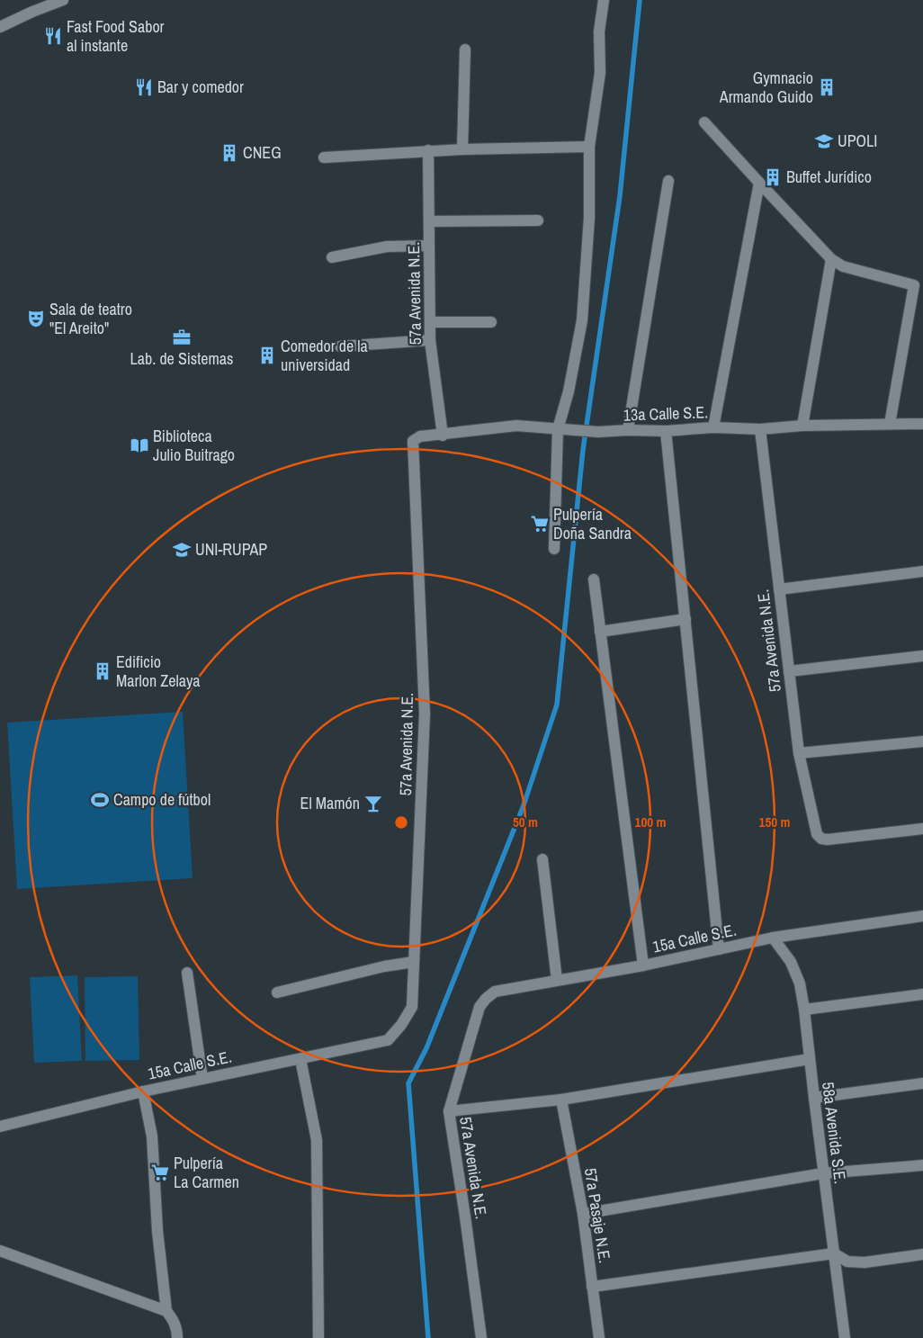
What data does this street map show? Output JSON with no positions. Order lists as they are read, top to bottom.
{
  "streets": {
    "street": [
      "57a Avenida N.E.",
      "13a Calle S.E.",
      "15a Calle S.E.",
      "58a Avenida S.E.",
      "57a Pasaje N.E."
    ]
  },
  "crossings": [
    ["57a Avenida N.E.", "13a Calle S.E."],
    ["57a Avenida N.E.", "15a Calle S.E."],
    ["15a Calle S.E.", "58a Avenida S.E."]
  ],
  "places": {
    "restaurant": ["Fast Food Sabor al instante", "Bar y comedor"],
    "building": [
      "Gymnacio Armando Guido",
      "CNEG",
      "Buffet Jurídico",
      "Comedor de la universidad",
      "Edificio Marlon Zelaya"
    ],
    "school or university": ["UPOLI", "UNI-RUPAP"],
    "theatre": ["Sala de teatro \"El Areito\""],
    "office": ["Lab. de Sistemas"],
    "library": ["Biblioteca Julio Buitrago"],
    "supermarket": ["Pulpería Doña Sandra", "Pulpería La Carmen"],
    "sports": ["Campo de fútbol"],
    "bar": ["El Mamón"]
  },
  "rings": ["50 m", "100 m", "150 m"]
}
